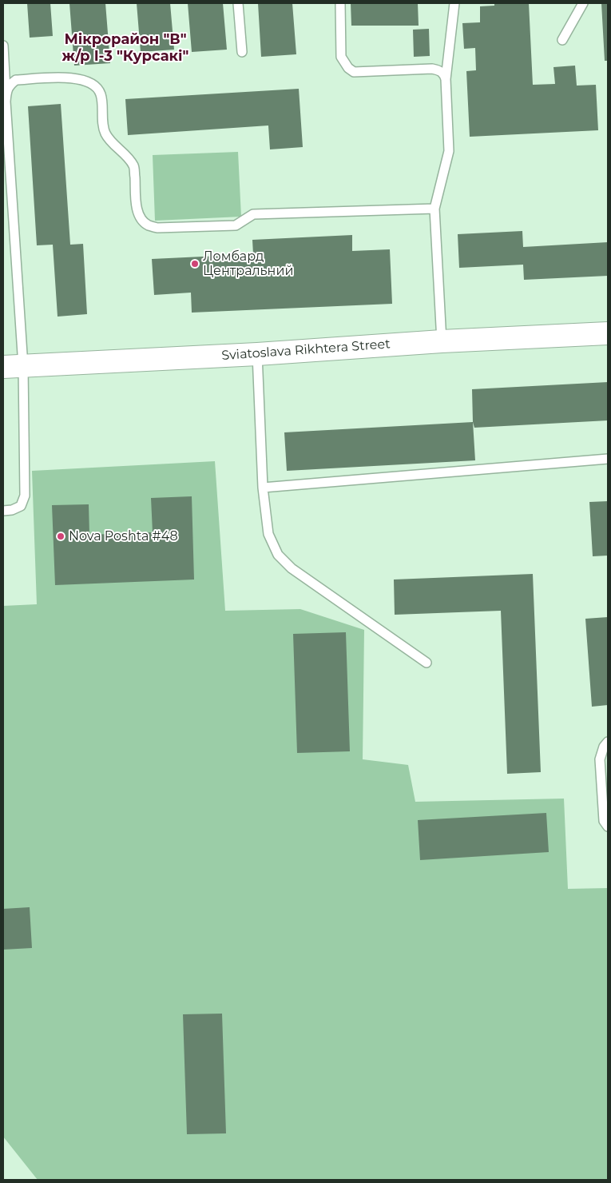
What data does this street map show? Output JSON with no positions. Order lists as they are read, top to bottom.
{
  "streets": {
    "main road": ["Sviatoslava Rikhtera Street"]
  },
  "districts": ["Мікрорайон \"В\" ж/р I-3 \"Курсакі\""],
  "places": ["Ломбард Центральний", "Nova Poshta #48"]
}
